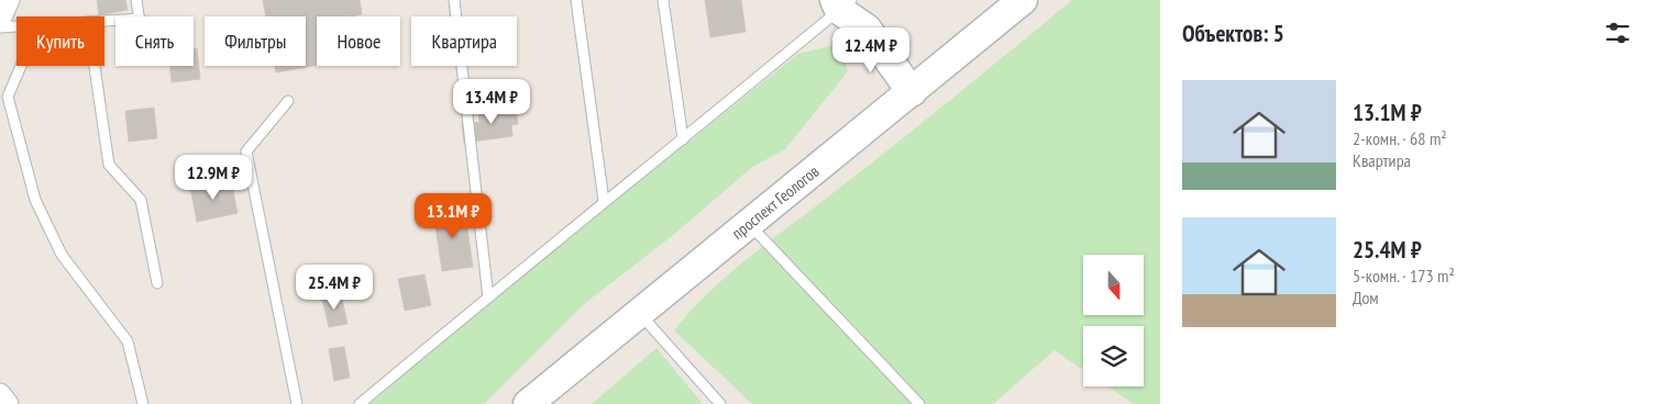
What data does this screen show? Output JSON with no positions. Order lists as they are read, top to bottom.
{
  "streets": {
    "main road": ["проспект Геологов"]
  },
  "north": "bottom",
  "page": {
    "heading": "Объектов: 5",
    "chip": [
      "Купить",
      "Снять",
      "Фильтры",
      "Новое",
      "Квартира"
    ],
    "price": [
      "12.4M ₽",
      "13.4M ₽",
      "12.9M ₽",
      "13.1M ₽",
      "25.4M ₽"
    ],
    "list": [
      {
        "name": "13.1M ₽",
        "note": "2-комн. · 68 m² · Квартира"
      },
      {
        "name": "25.4M ₽",
        "note": "5-комн. · 173 m² · Дом"
      }
    ]
  }
}
